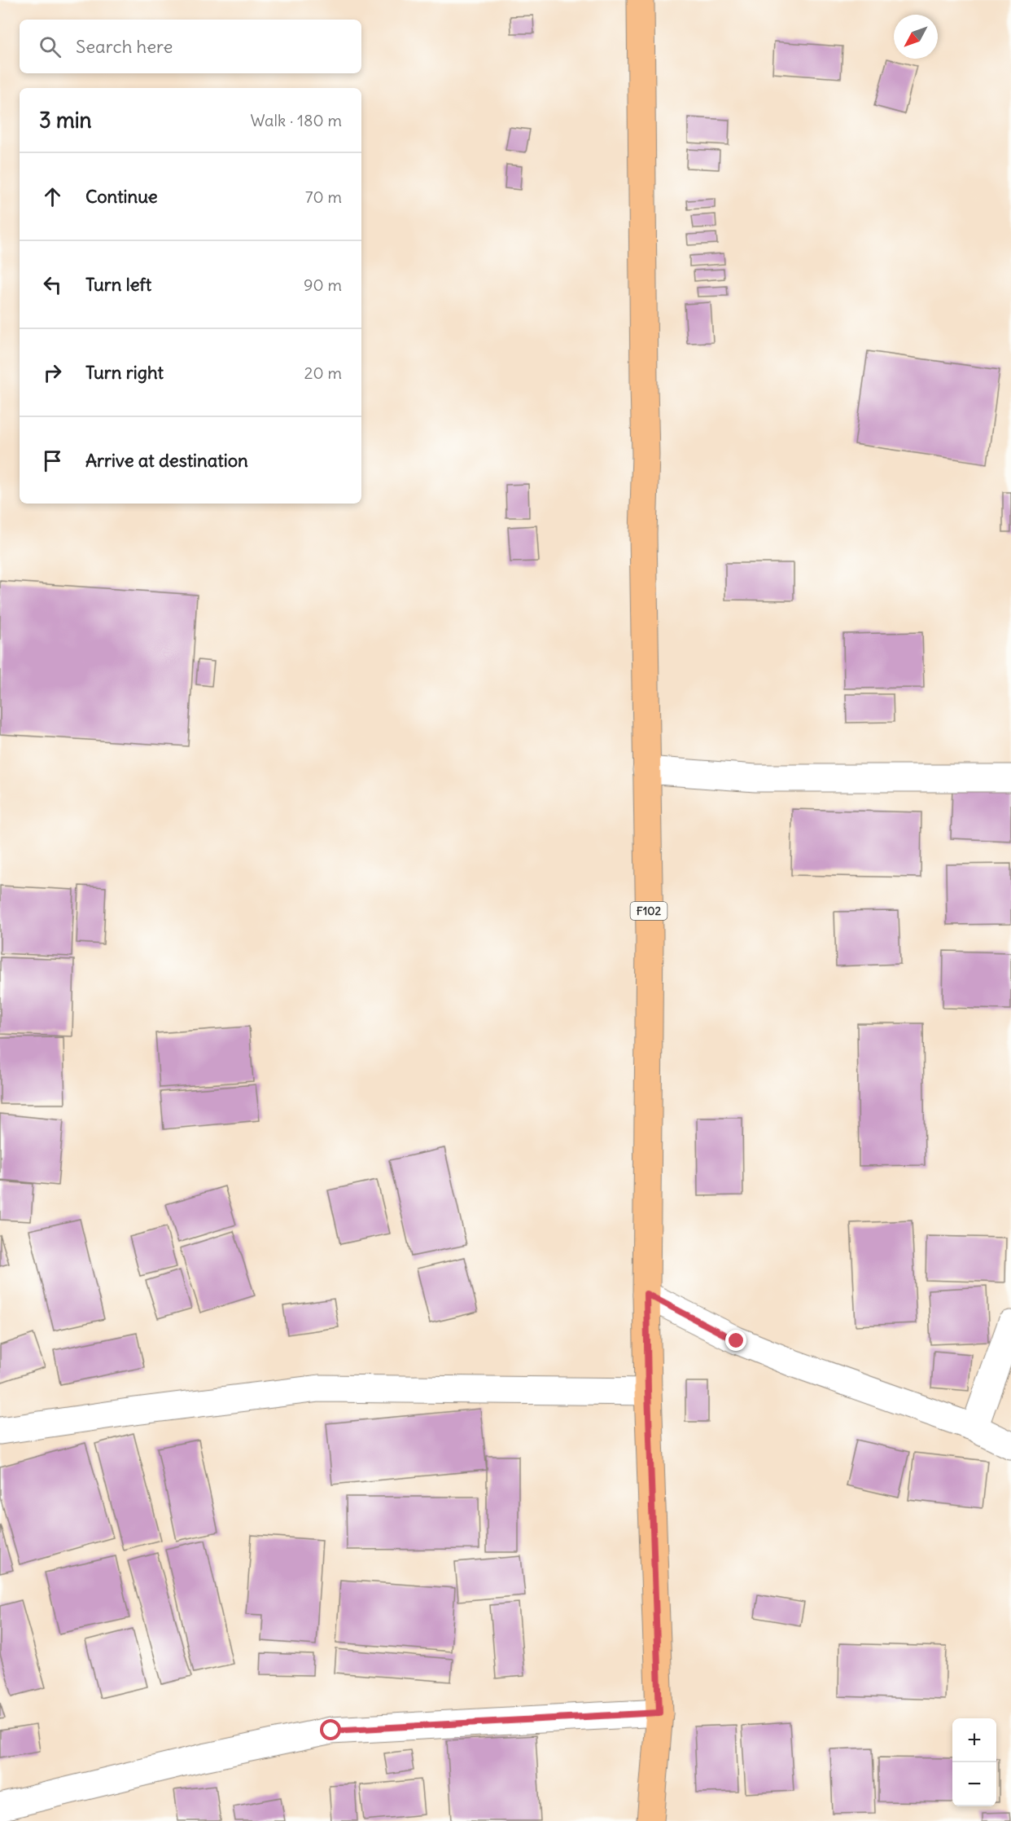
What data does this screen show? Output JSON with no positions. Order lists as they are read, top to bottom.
{
  "streets": {
    "main road": ["F102"]
  },
  "north": "bottom left",
  "page": {
    "search": "Search here",
    "heading": ["3 min", "Walk · 180 m"],
    "list": [
      ["Continue", "70 m"],
      ["Turn left", "90 m"],
      ["Turn right", "20 m"],
      "Arrive at destination"
    ],
    "map_buttons": ["+", "−"]
  }
}
